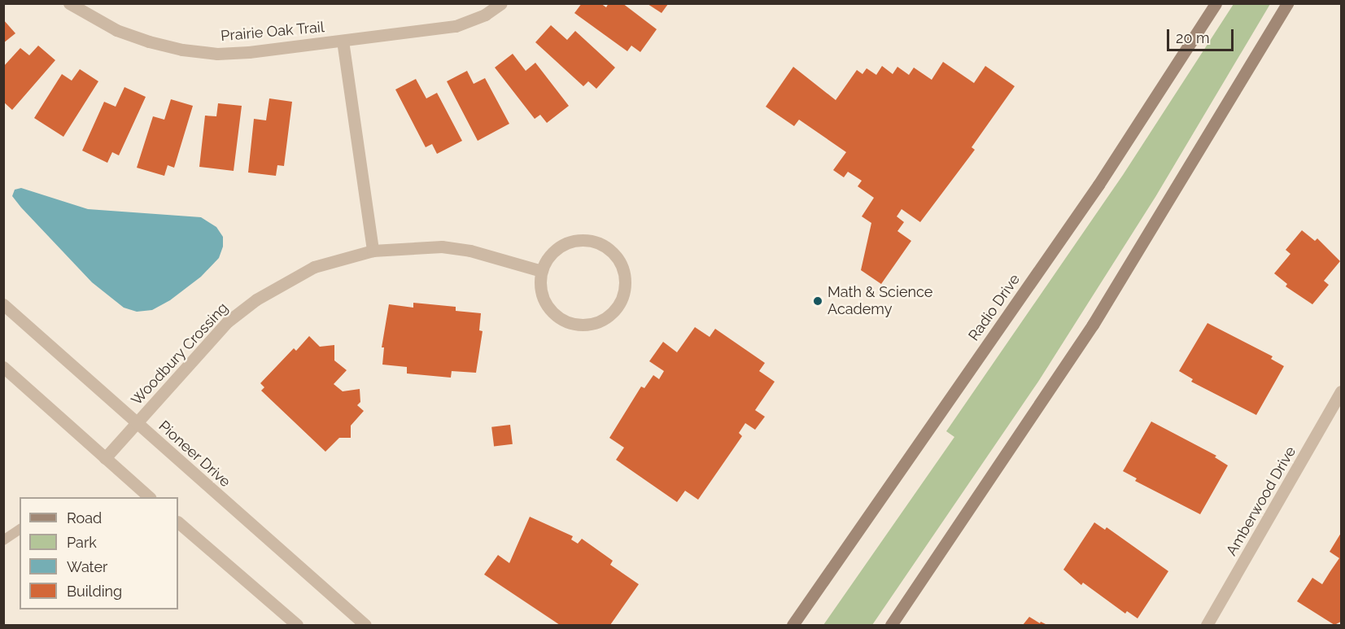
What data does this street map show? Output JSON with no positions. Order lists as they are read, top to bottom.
{
  "streets": {
    "main road": ["Radio Drive"],
    "street": [
      "Prairie Oak Trail",
      "Woodbury Crossing",
      "Pioneer Drive",
      "Amberwood Drive"
    ]
  },
  "crossings": [
    ["Prairie Oak Trail", "Woodbury Crossing"],
    ["Woodbury Crossing", "Pioneer Drive"]
  ],
  "places": ["Math & Science Academy"],
  "legend": [
    "Road",
    "Park",
    "Water",
    "Building"
  ],
  "scale_bar": "20 m"
}
